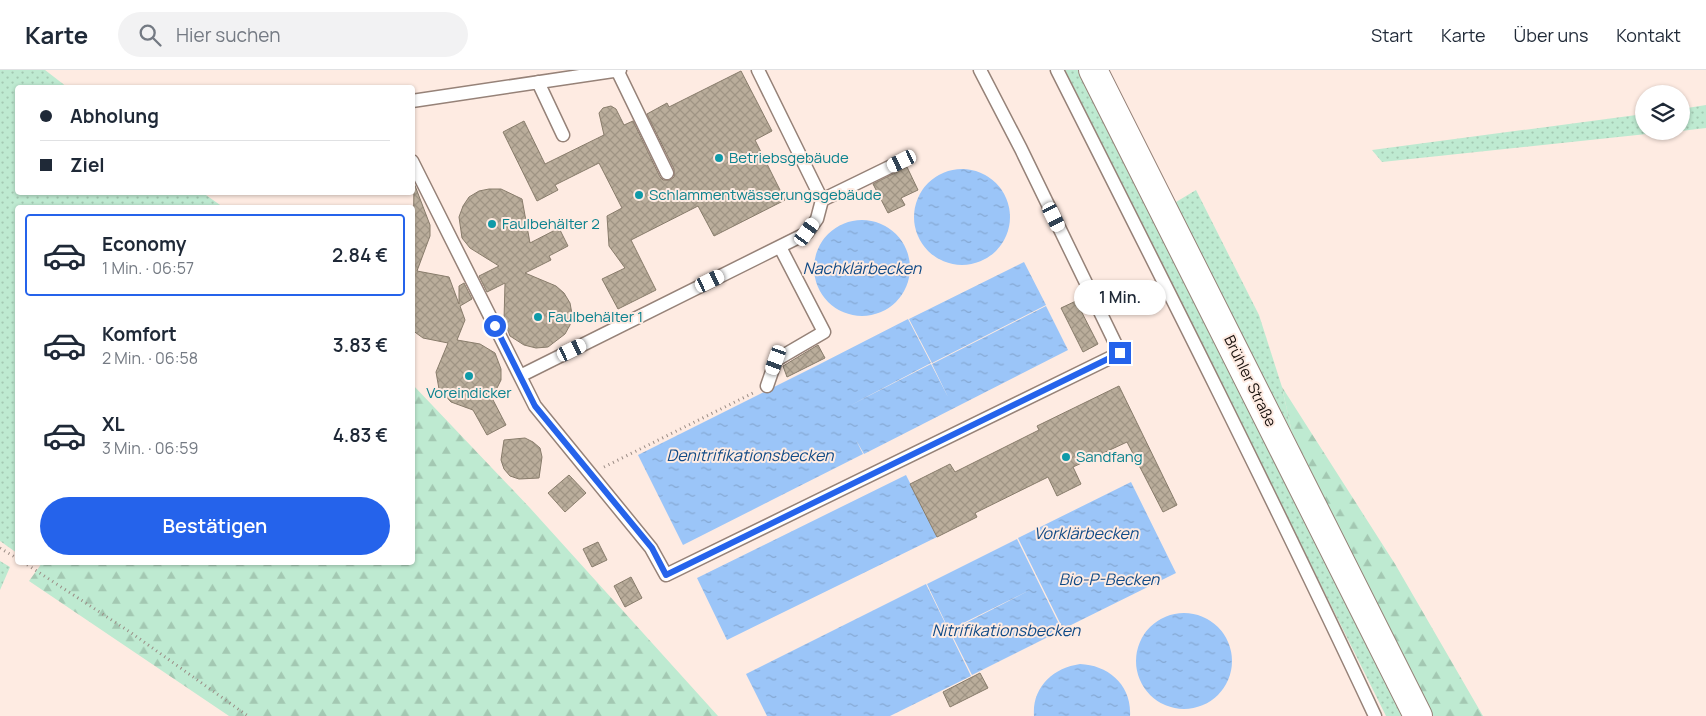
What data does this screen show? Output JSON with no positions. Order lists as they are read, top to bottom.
{
  "streets": {
    "street": ["Brühler Straße"]
  },
  "water": [
    "Nachklärbecken",
    "Denitrifikationsbecken",
    "Vorklärbecken",
    "Bio-P-Becken",
    "Nitrifikationsbecken"
  ],
  "places": [
    "Betriebsgebäude",
    "Schlammentwässerungsgebäude",
    "Faulbehälter 2",
    "Faulbehälter 1",
    "Voreindicker",
    "Sandfang"
  ],
  "page": {
    "header": "Karte",
    "search": "Hier suchen",
    "nav": [
      "Start",
      "Karte",
      "Über uns",
      "Kontakt"
    ],
    "banner": ["Abholung", "Ziel"],
    "list": [
      {
        "name": "Economy",
        "note": "1 Min. · 06:57",
        "value": "2.84 €"
      },
      {
        "name": "Komfort",
        "note": "2 Min. · 06:58",
        "value": "3.83 €"
      },
      {
        "name": "XL",
        "note": "3 Min. · 06:59",
        "value": "4.83 €"
      }
    ],
    "bubble": "1 Min.",
    "buttons": "Bestätigen"
  }
}
